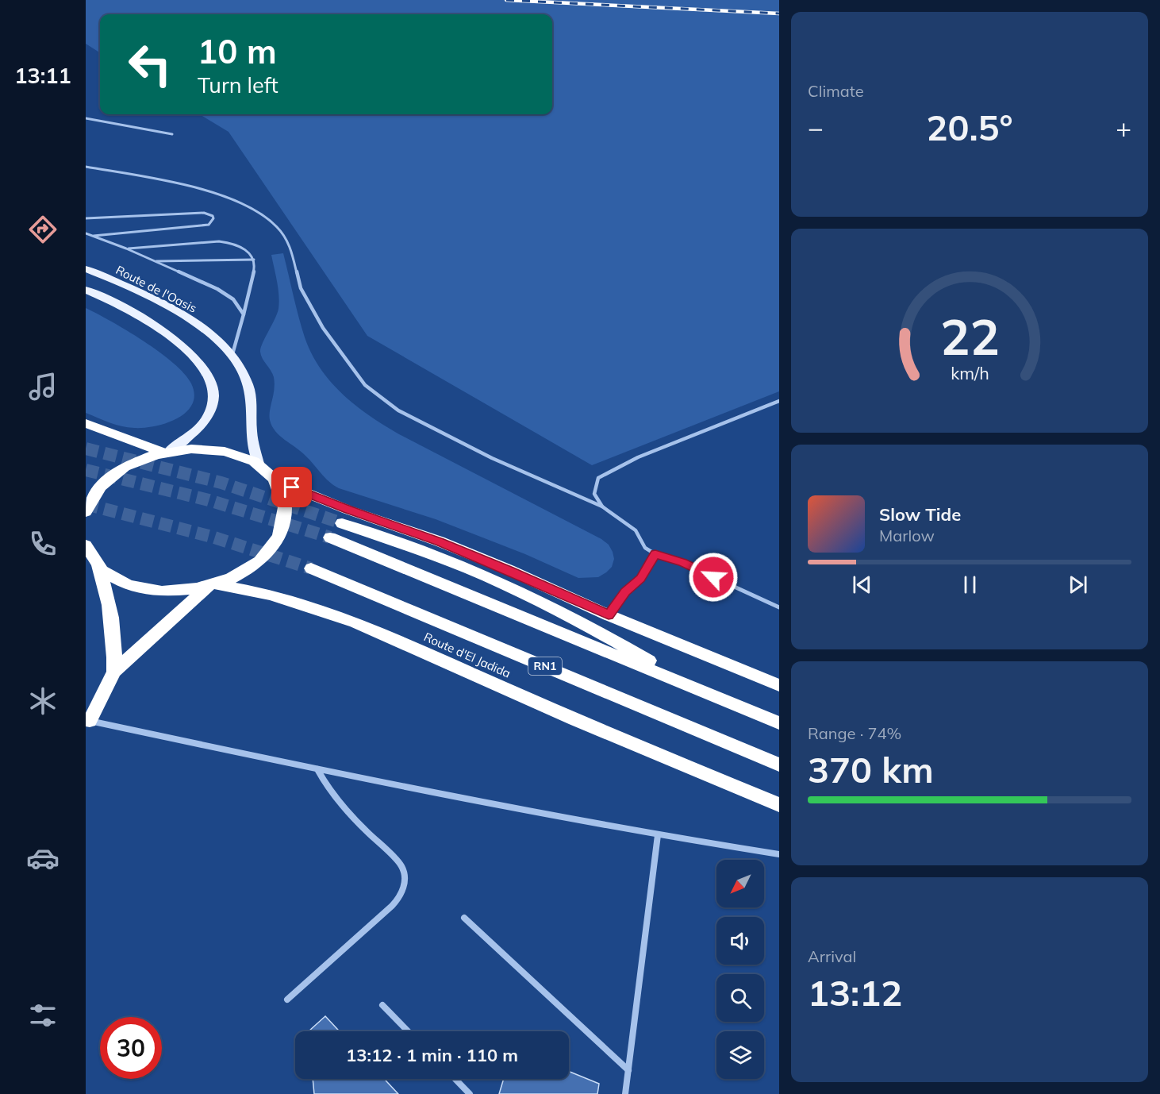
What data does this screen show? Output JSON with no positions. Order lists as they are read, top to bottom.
{
  "streets": {
    "highway": ["Route d'El Jadida", "RN1"],
    "main road": ["Route de l'Oasis"]
  },
  "north": "bottom left",
  "page": {
    "tabs": "13:11",
    "tile": [
      "Climate",
      ["Range · 74%", "370 km"],
      ["Arrival", "13:12"]
    ],
    "turn": ["10 m", "Turn left"],
    "heat": ["−", "20.5°", "+"],
    "song": ["Slow Tide", "Marlow"],
    "limit": "30",
    "trip": "13:12 · 1 min · 110 m",
    "gauge": ["22", "km/h"]
  }
}
